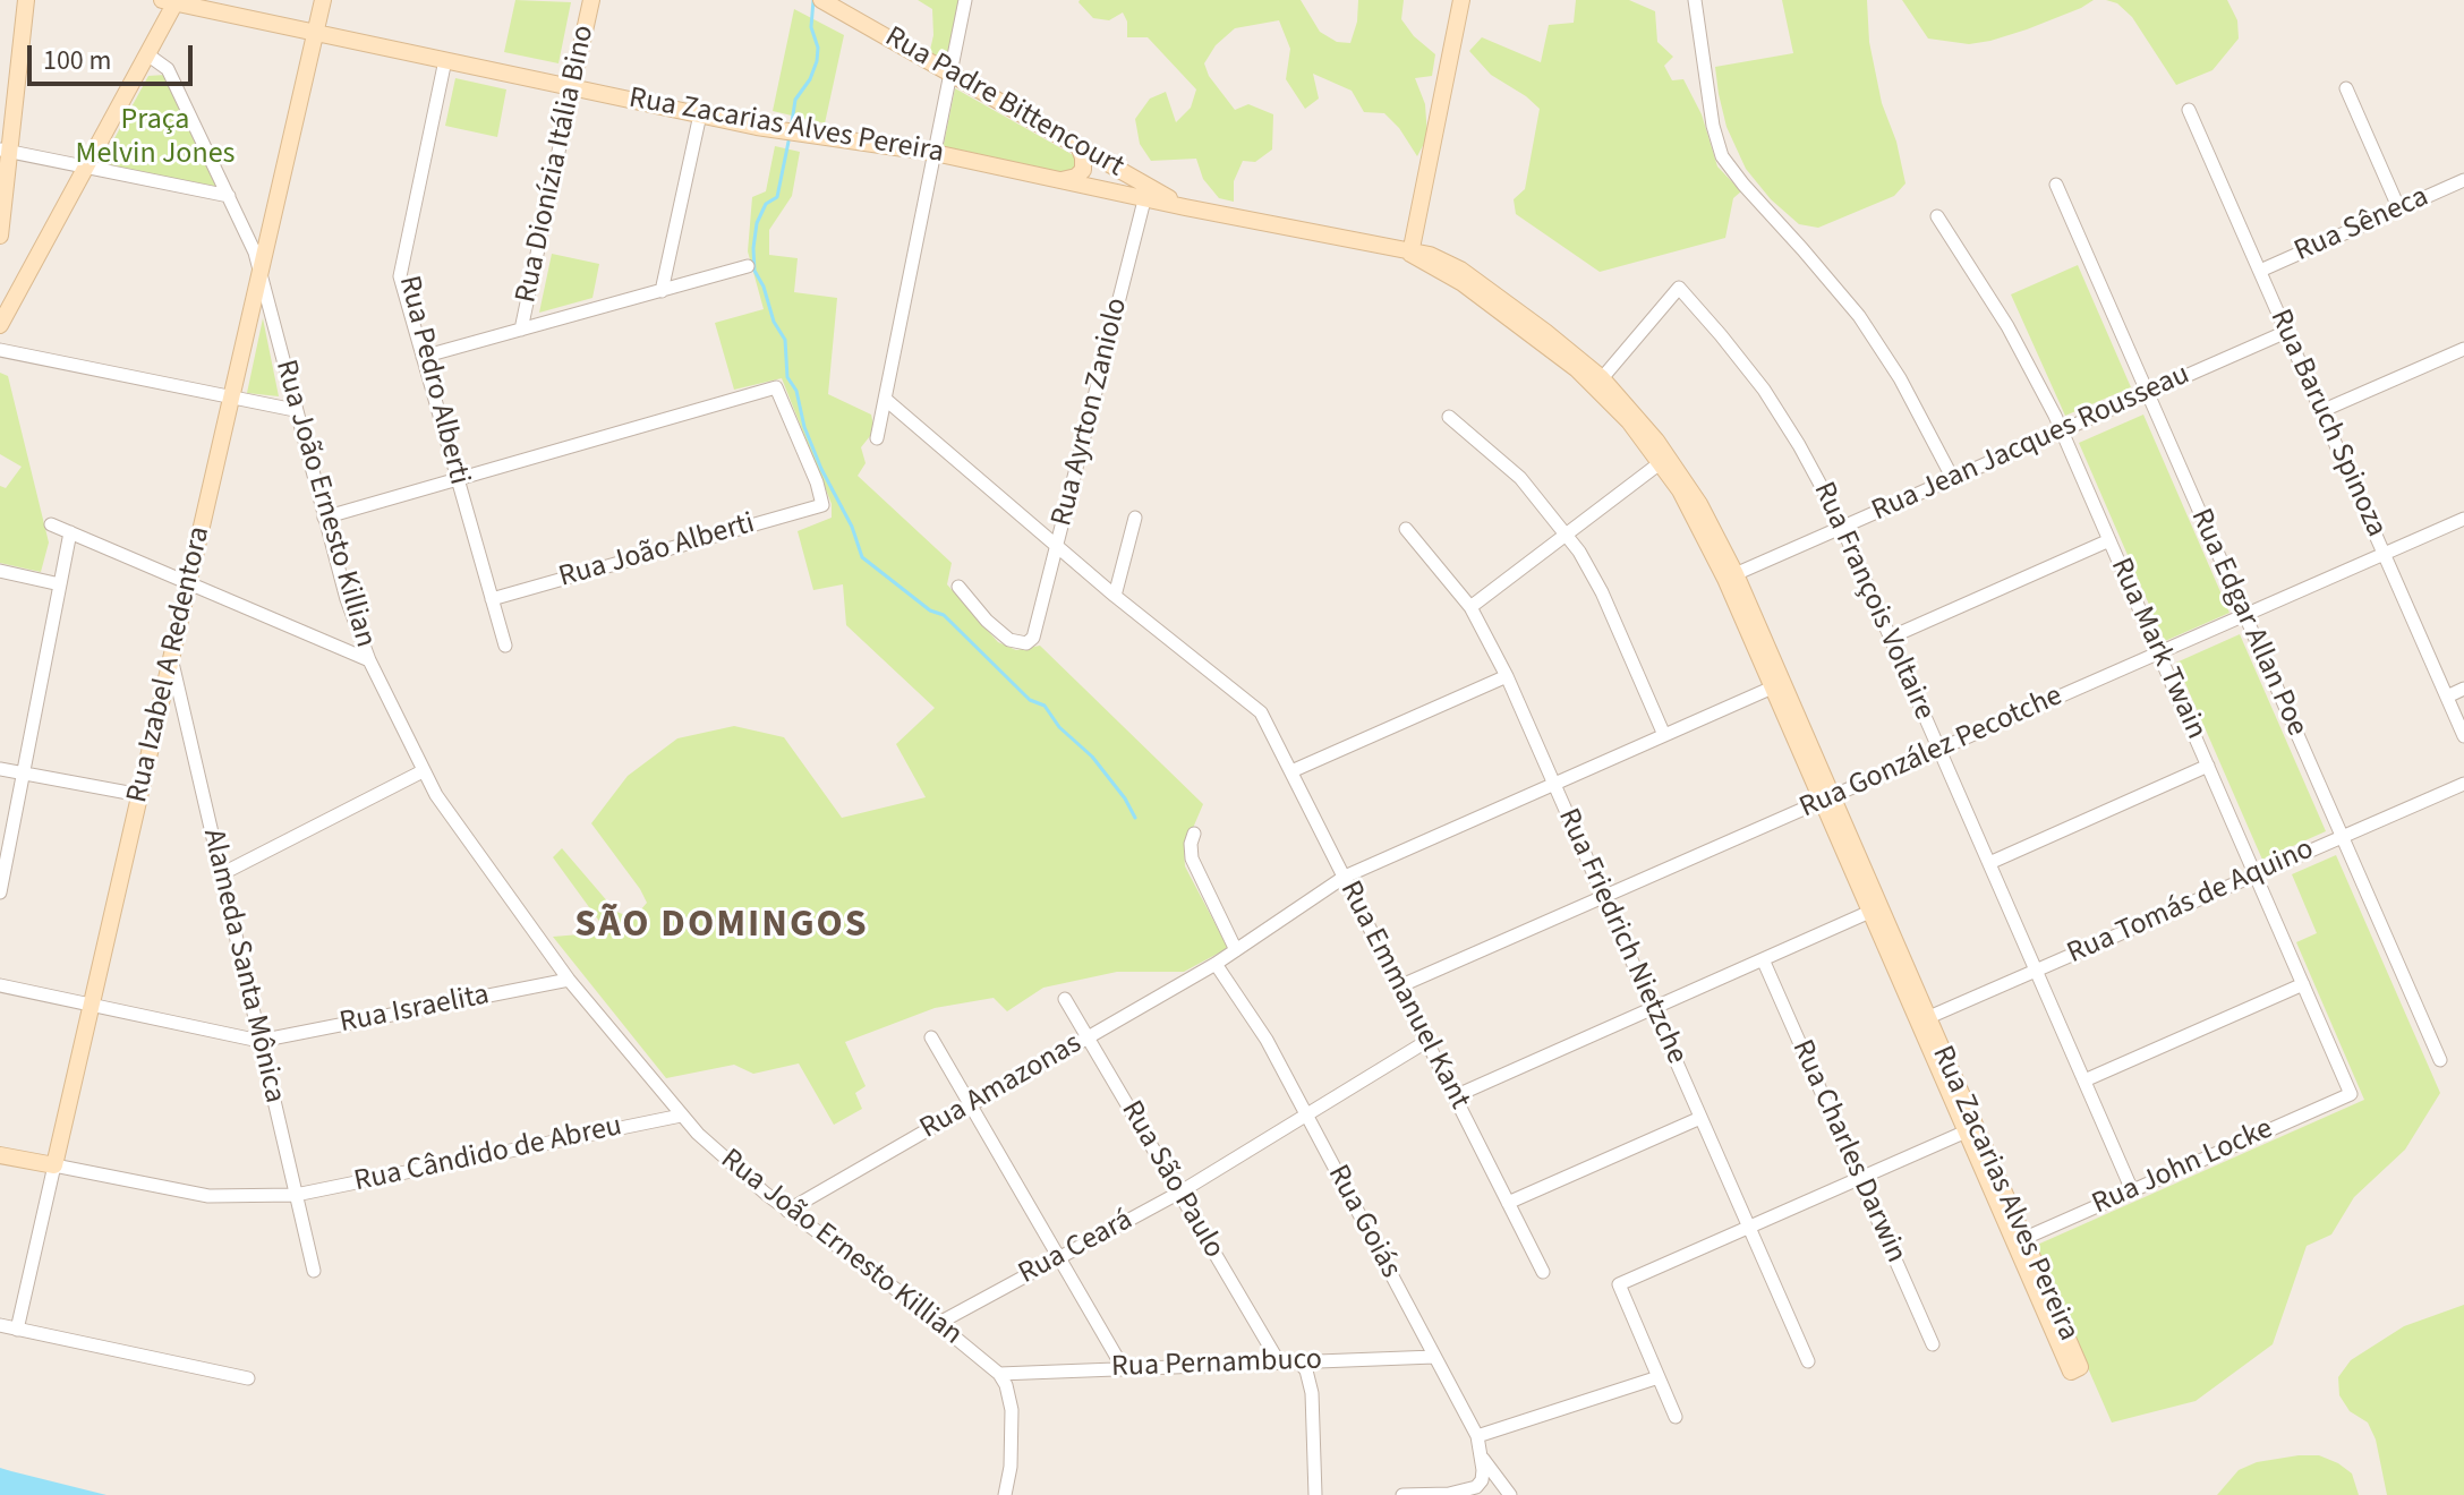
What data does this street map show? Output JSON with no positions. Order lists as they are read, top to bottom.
{
  "streets": {
    "main road": [
      "Rua Padre Bittencourt",
      "Rua Zacarias Alves Pereira",
      "Rua Dionízia Itália Bino",
      "Rua Izabel A Redentora"
    ],
    "street": [
      "Rua Sêneca",
      "Rua Pedro Alberti",
      "Rua Ayrton Zaniolo",
      "Rua Baruch Spinoza",
      "Rua Jean Jacques Rousseau",
      "Rua João Ernesto Killian",
      "Rua João Alberti",
      "Rua François Voltaire",
      "Rua Edgar Allan Poe",
      "Rua Mark Twain",
      "Rua González Pecotche",
      "Rua Tomás de Aquino",
      "Rua Friedrich Nietzche",
      "Alameda Santa Mônica",
      "Rua Emmanuel Kant",
      "Rua Israelita",
      "Rua Amazonas",
      "Rua Charles Darwin",
      "Rua Cândido de Abreu",
      "Rua John Locke",
      "Rua São Paulo",
      "Rua Goiás",
      "Rua Ceará",
      "Rua Pernambuco"
    ]
  },
  "crossings": [
    ["Rua Padre Bittencourt", "Rua Zacarias Alves Pereira"],
    ["Rua Padre Bittencourt", "Rua Ayrton Zaniolo"],
    ["Rua Zacarias Alves Pereira", "Rua Dionízia Itália Bino"],
    ["Rua Zacarias Alves Pereira", "Rua Pedro Alberti"],
    ["Rua Zacarias Alves Pereira", "Rua Ayrton Zaniolo"],
    ["Rua Zacarias Alves Pereira", "Rua Jean Jacques Rousseau"],
    ["Rua Zacarias Alves Pereira", "Rua François Voltaire"],
    ["Rua Zacarias Alves Pereira", "Rua Izabel A Redentora"],
    ["Rua Zacarias Alves Pereira", "Rua González Pecotche"],
    ["Rua Zacarias Alves Pereira", "Rua Tomás de Aquino"],
    ["Rua Zacarias Alves Pereira", "Rua Amazonas"],
    ["Rua Zacarias Alves Pereira", "Rua John Locke"],
    ["Rua Sêneca", "Rua Baruch Spinoza"],
    ["Rua Pedro Alberti", "Rua João Alberti"],
    ["Rua Baruch Spinoza", "Rua Jean Jacques Rousseau"],
    ["Rua Baruch Spinoza", "Rua González Pecotche"],
    ["Rua Jean Jacques Rousseau", "Rua François Voltaire"],
    ["Rua Jean Jacques Rousseau", "Rua Edgar Allan Poe"],
    ["Rua Jean Jacques Rousseau", "Rua Mark Twain"],
    ["Rua João Ernesto Killian", "Rua Izabel A Redentora"],
    ["Rua João Ernesto Killian", "Rua Israelita"],
    ["Rua João Ernesto Killian", "Rua Amazonas"],
    ["Rua João Ernesto Killian", "Rua Cândido de Abreu"],
    ["Rua João Ernesto Killian", "Rua Ceará"],
    ["Rua João Ernesto Killian", "Rua Pernambuco"],
    ["Rua François Voltaire", "Rua González Pecotche"],
    ["Rua François Voltaire", "Rua Tomás de Aquino"],
    ["Rua François Voltaire", "Rua John Locke"],
    ["Rua Edgar Allan Poe", "Rua González Pecotche"],
    ["Rua Edgar Allan Poe", "Rua Tomás de Aquino"],
    ["Rua Mark Twain", "Rua González Pecotche"],
    ["Rua Mark Twain", "Rua Tomás de Aquino"],
    ["Rua Mark Twain", "Rua John Locke"],
    ["Rua Izabel A Redentora", "Alameda Santa Mônica"],
    ["Rua Izabel A Redentora", "Rua Cândido de Abreu"],
    ["Rua González Pecotche", "Rua Friedrich Nietzche"],
    ["Rua González Pecotche", "Rua Emmanuel Kant"],
    ["Rua Friedrich Nietzche", "Rua Amazonas"],
    ["Alameda Santa Mônica", "Rua Israelita"],
    ["Alameda Santa Mônica", "Rua Cândido de Abreu"],
    ["Rua Emmanuel Kant", "Rua Amazonas"],
    ["Rua Emmanuel Kant", "Rua Ceará"],
    ["Rua Amazonas", "Rua São Paulo"],
    ["Rua Amazonas", "Rua Goiás"],
    ["Rua São Paulo", "Rua Ceará"],
    ["Rua São Paulo", "Rua Pernambuco"],
    ["Rua Goiás", "Rua Ceará"],
    ["Rua Goiás", "Rua Pernambuco"]
  ],
  "districts": ["SÃO DOMINGOS"],
  "parks": ["Praça Melvin Jones"],
  "scale_bar": "100 m"
}
